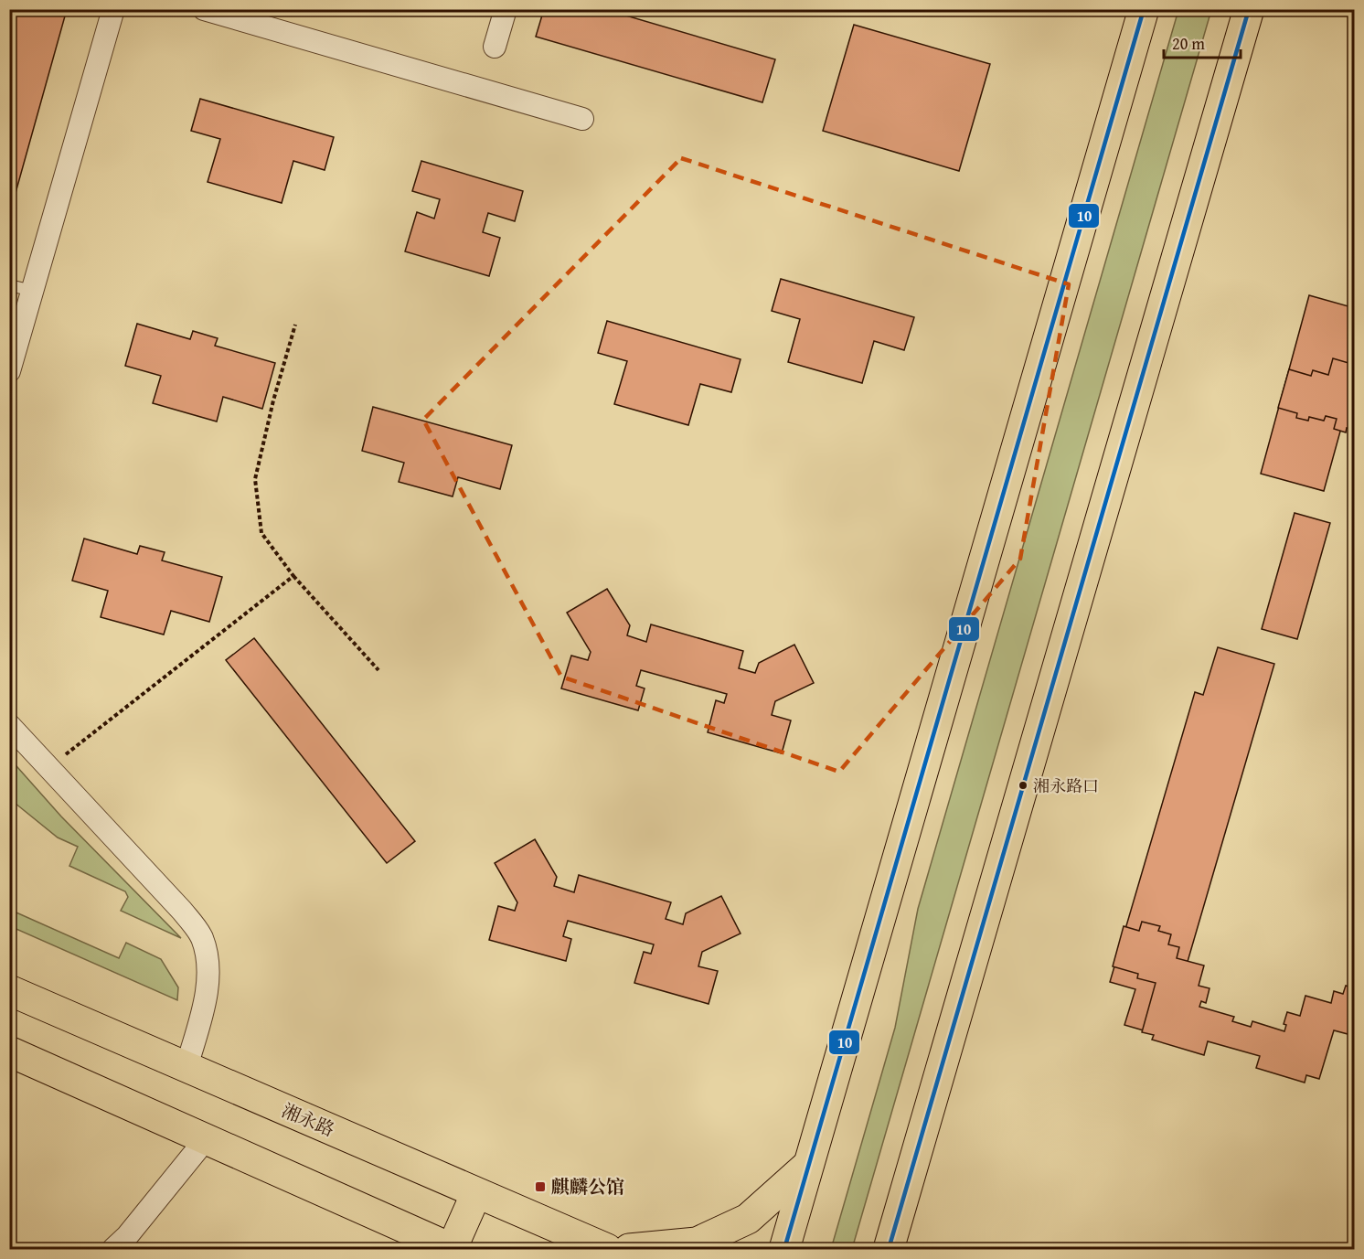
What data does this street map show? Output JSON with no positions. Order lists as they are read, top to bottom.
{
  "streets": {
    "main road": ["湘永路"]
  },
  "places": {
    "other": ["湘永路口"],
    "transit": ["麒麟公馆"]
  },
  "lines": ["transit line 10"],
  "scale_bar": "20 m"
}
